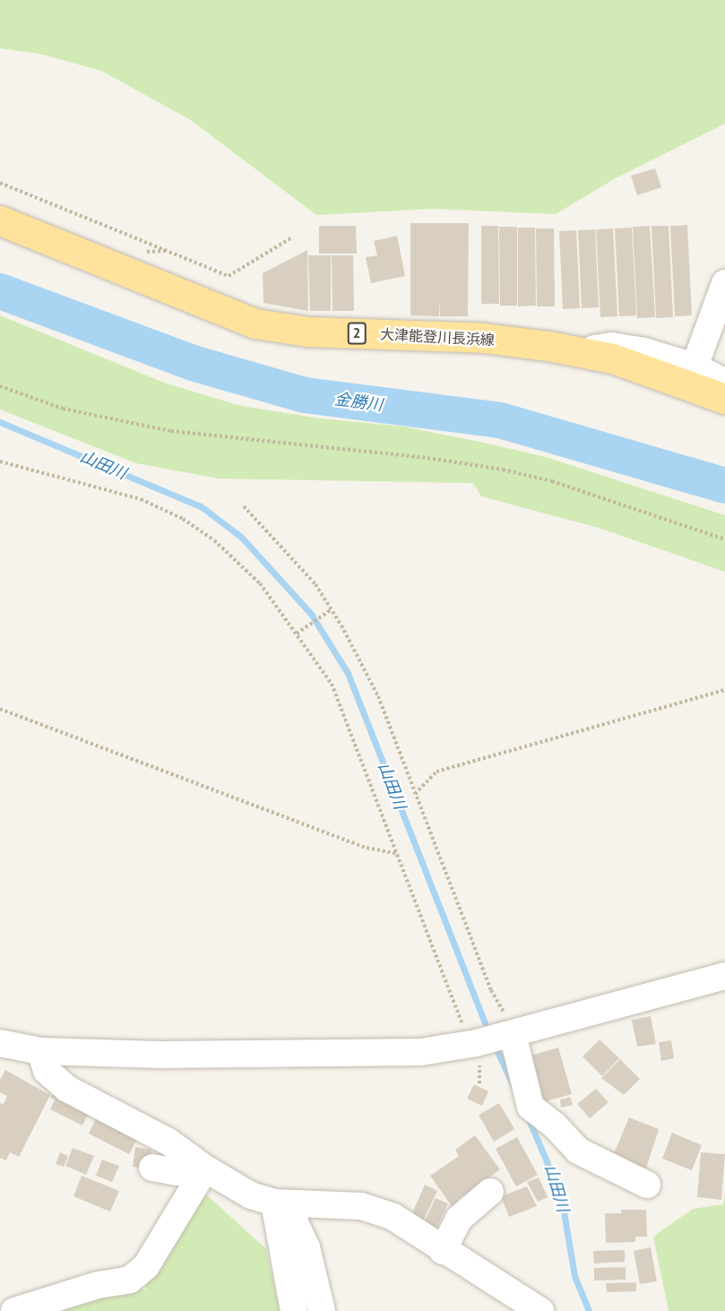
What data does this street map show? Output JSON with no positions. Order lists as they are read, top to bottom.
{
  "streets": {
    "main road": ["2", "大津能登川長浜線"]
  },
  "water": ["金勝川", "山田川"]
}
